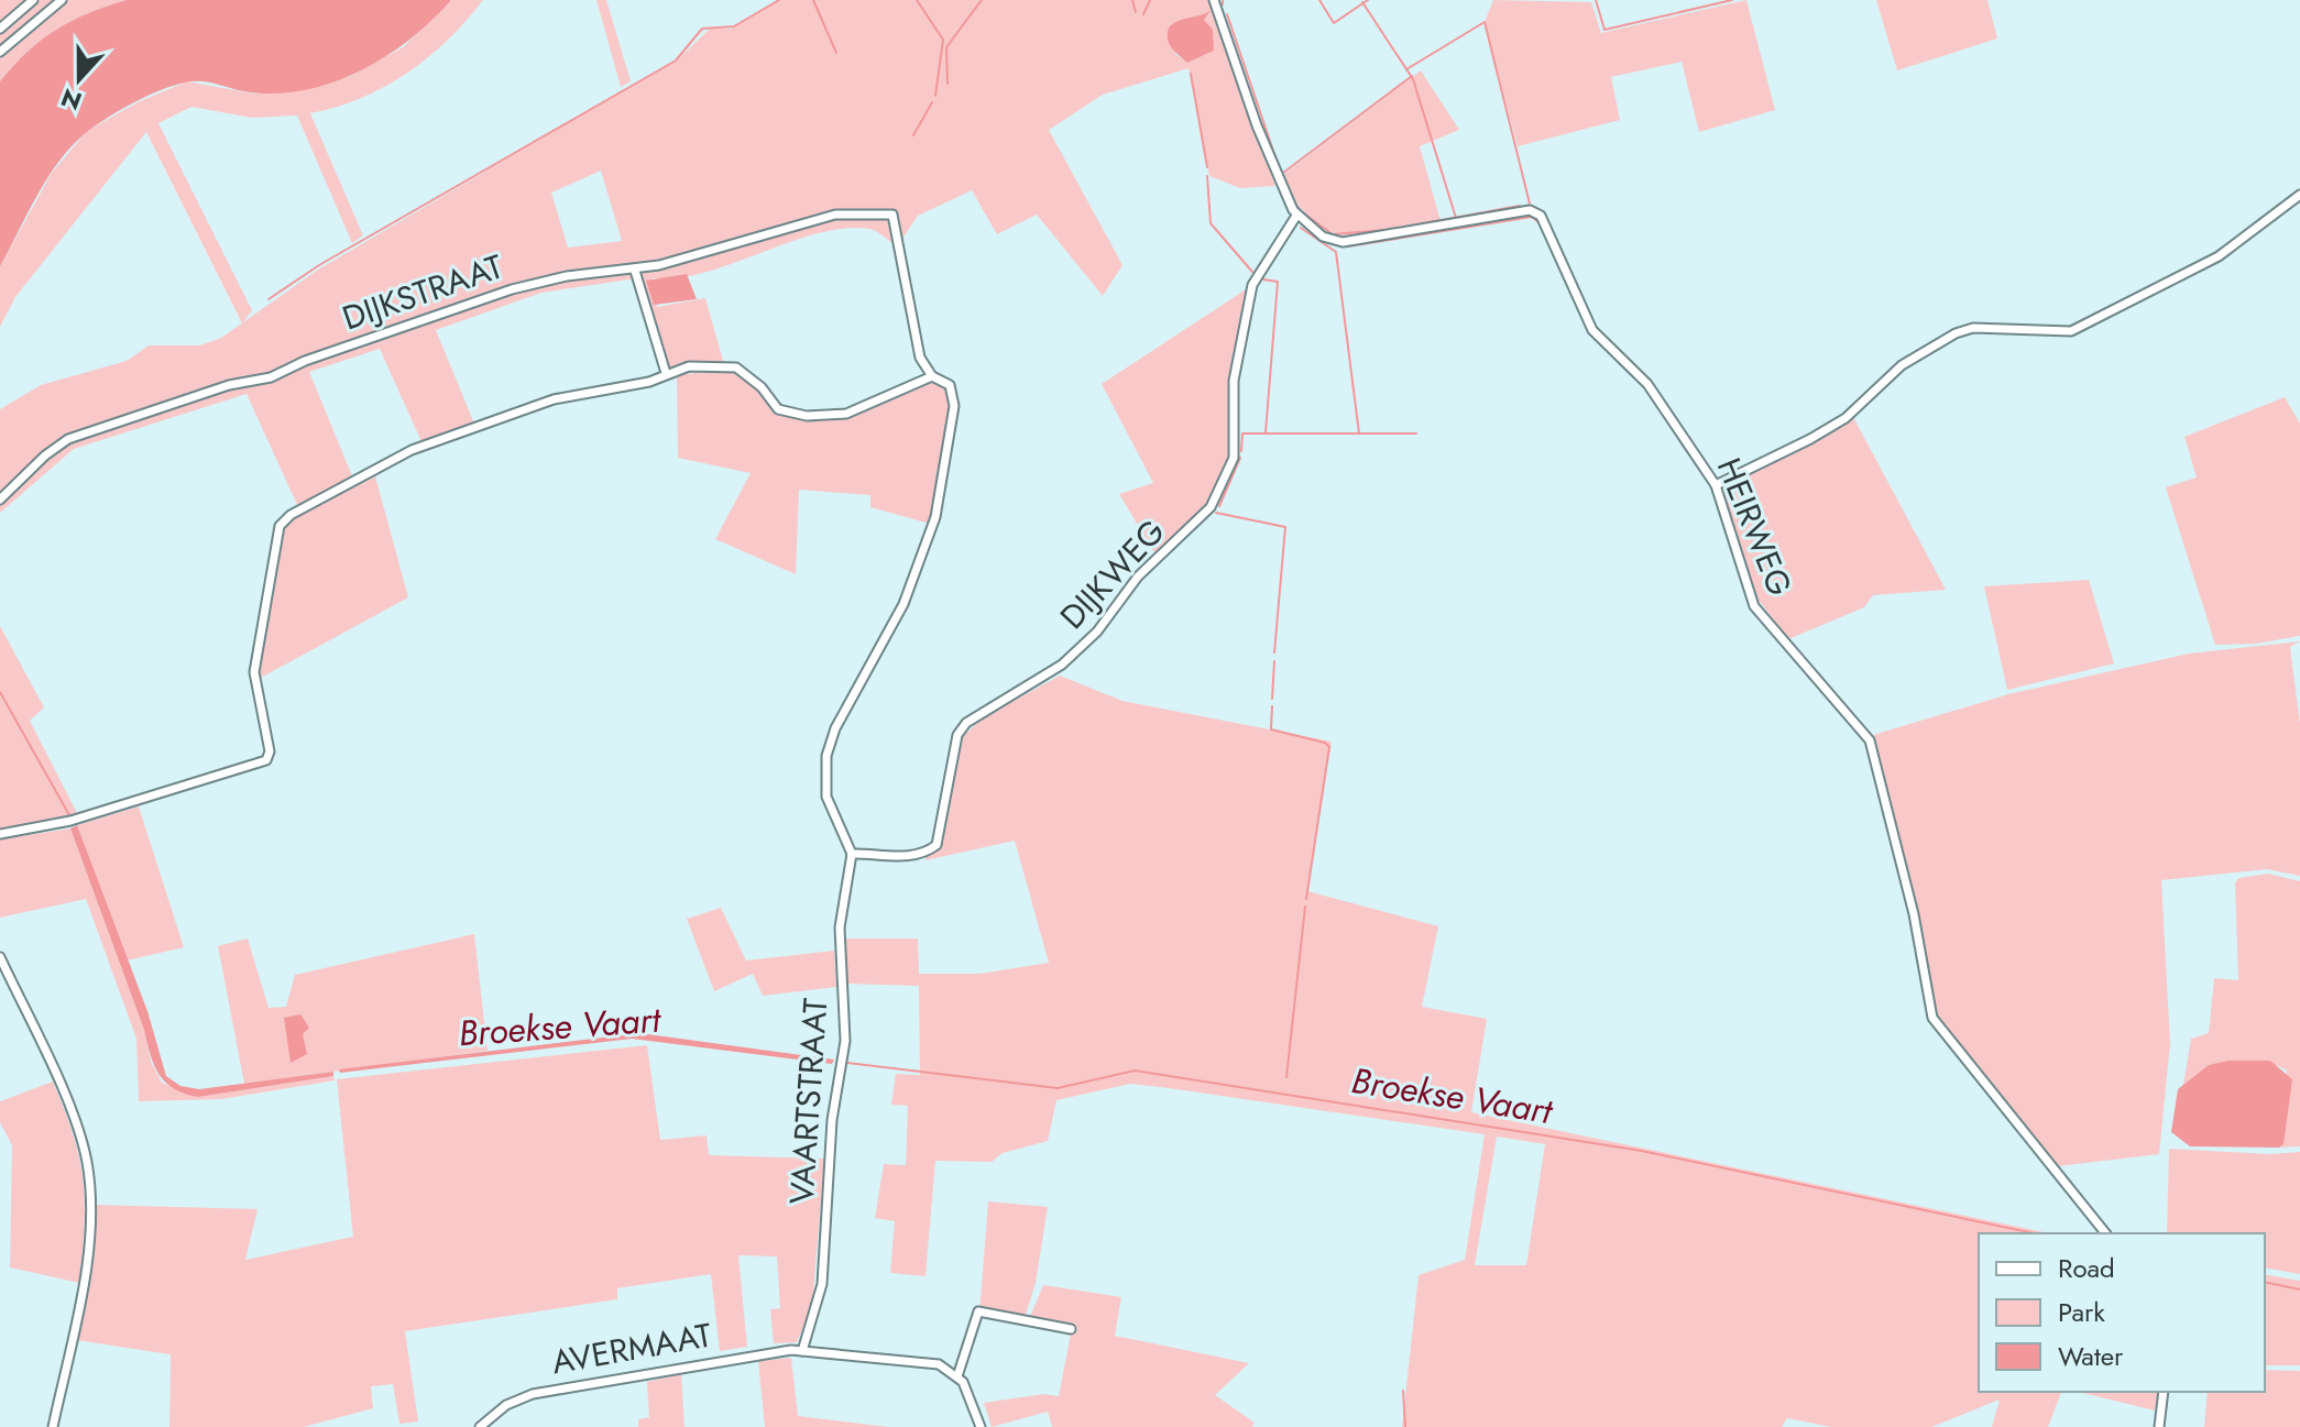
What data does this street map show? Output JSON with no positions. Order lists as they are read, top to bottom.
{
  "streets": {
    "street": [
      "DIJKSTRAAT",
      "HEIRWEG",
      "DIJKWEG",
      "VAARTSTRAAT",
      "AVERMAAT"
    ]
  },
  "crossings": [
    ["HEIRWEG", "DIJKWEG"],
    ["DIJKWEG", "VAARTSTRAAT"],
    ["VAARTSTRAAT", "AVERMAAT"]
  ],
  "water": ["Broekse Vaart"],
  "legend": ["Road", "Park", "Water"],
  "north": "bottom"
}
